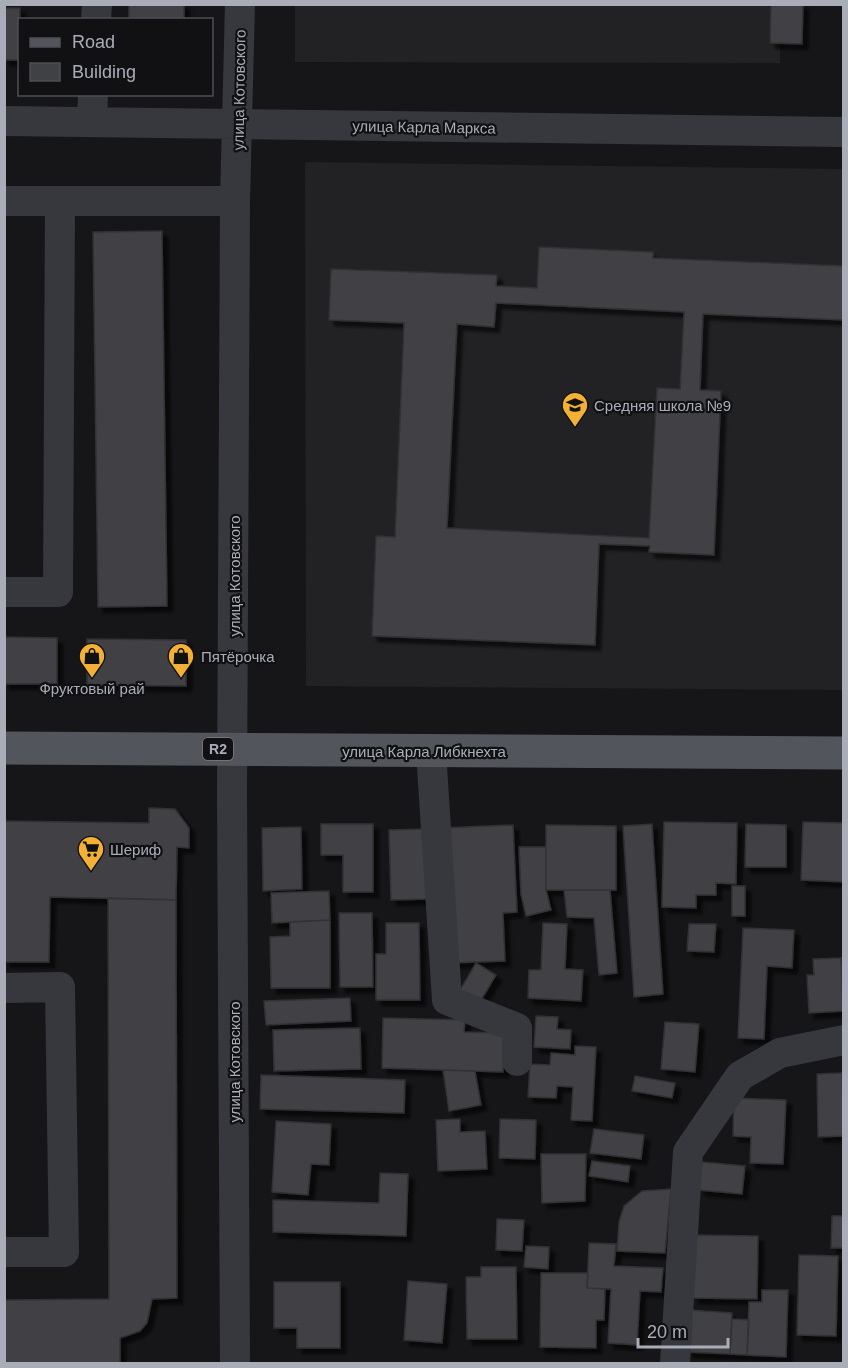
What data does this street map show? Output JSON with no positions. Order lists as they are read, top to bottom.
{
  "streets": {
    "main road": ["R2", "улица Карла Либкнехта"],
    "street": ["улица Котовского", "улица Карла Маркса"]
  },
  "crossings": [
    ["улица Котовского", "улица Карла Маркса"],
    ["улица Котовского", "улица Карла Либкнехта"]
  ],
  "places": {
    "school or university": ["Средняя школа №9"],
    "shop": ["Фруктовый рай", "Пятёрочка"],
    "supermarket": ["Шериф"]
  },
  "legend": ["Road", "Building"],
  "scale_bar": "20 m"
}
